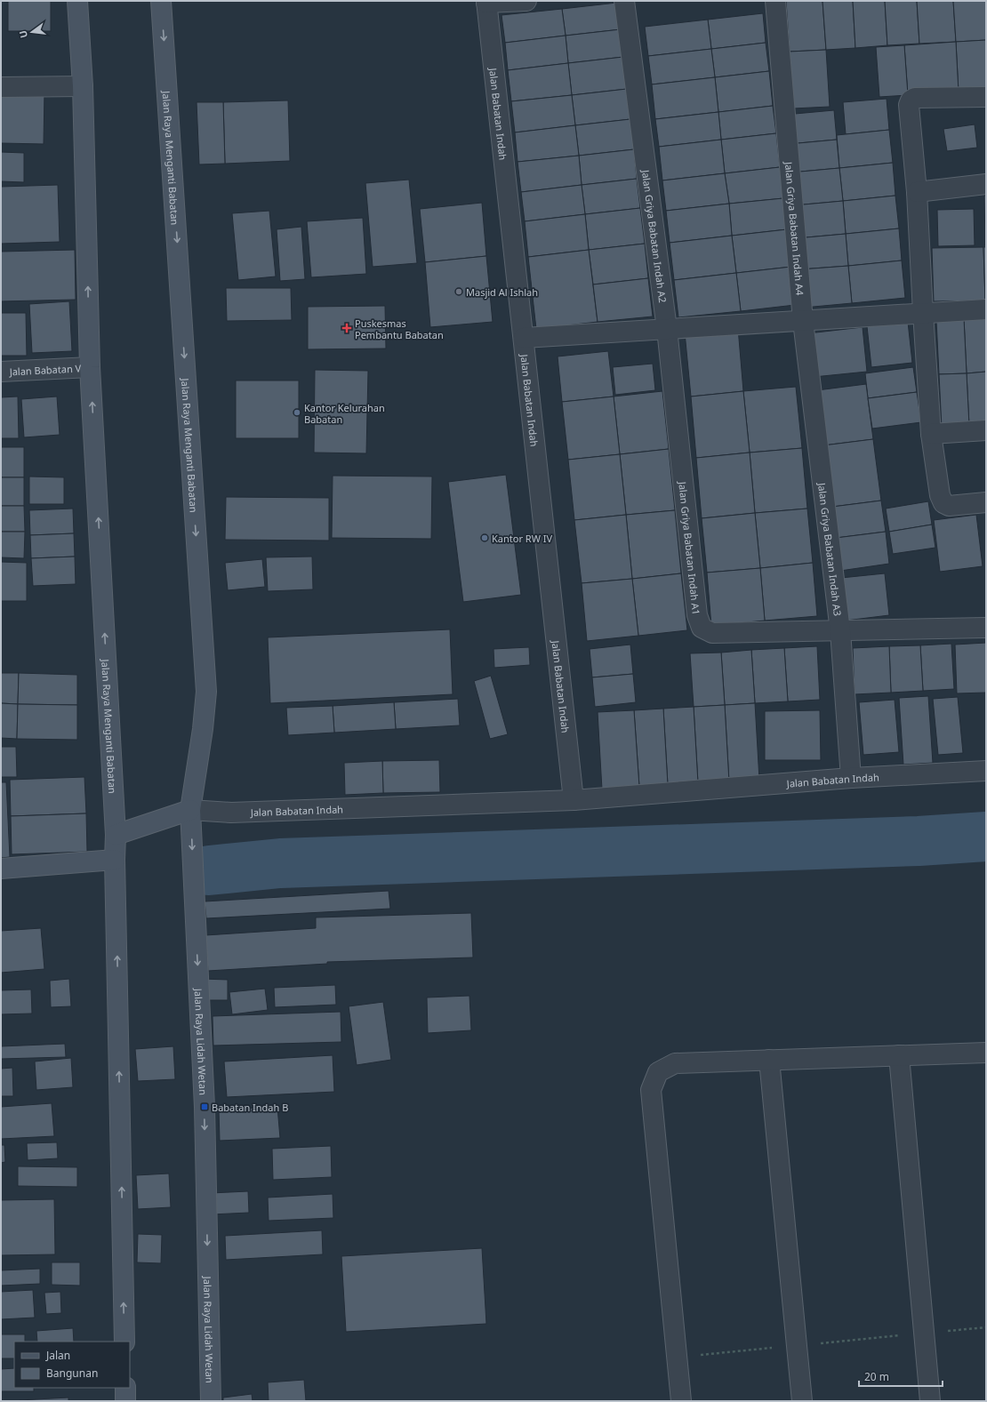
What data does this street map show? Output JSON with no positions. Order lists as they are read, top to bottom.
{
  "streets": {
    "main road": ["Jalan Raya Menganti Babatan", "Jalan Raya Lidah Wetan"],
    "street": [
      "Jalan Babatan Indah",
      "Jalan Griya Babatan Indah A4",
      "Jalan Griya Babatan Indah A2",
      "Jalan Babatan V",
      "Jalan Griya Babatan Indah A1",
      "Jalan Griya Babatan Indah A3"
    ]
  },
  "crossings": [
    ["Jalan Babatan Indah", "Jalan Raya Menganti Babatan"],
    ["Jalan Babatan Indah", "Jalan Griya Babatan Indah A3"],
    ["Jalan Babatan Indah", "Jalan Raya Lidah Wetan"],
    ["Jalan Raya Menganti Babatan", "Jalan Babatan V"],
    ["Jalan Raya Menganti Babatan", "Jalan Raya Lidah Wetan"],
    ["Jalan Griya Babatan Indah A4", "Jalan Griya Babatan Indah A3"],
    ["Jalan Griya Babatan Indah A2", "Jalan Griya Babatan Indah A1"],
    ["Jalan Griya Babatan Indah A1", "Jalan Griya Babatan Indah A3"]
  ],
  "places": {
    "other": ["Masjid Al Ishlah", "Kantor Kelurahan Babatan", "Kantor RW IV"],
    "health": ["Puskesmas Pembantu Babatan"],
    "transit": ["Babatan Indah B"]
  },
  "legend": ["Jalan", "Bangunan"],
  "scale_bar": "20 m",
  "north": "left"
}
